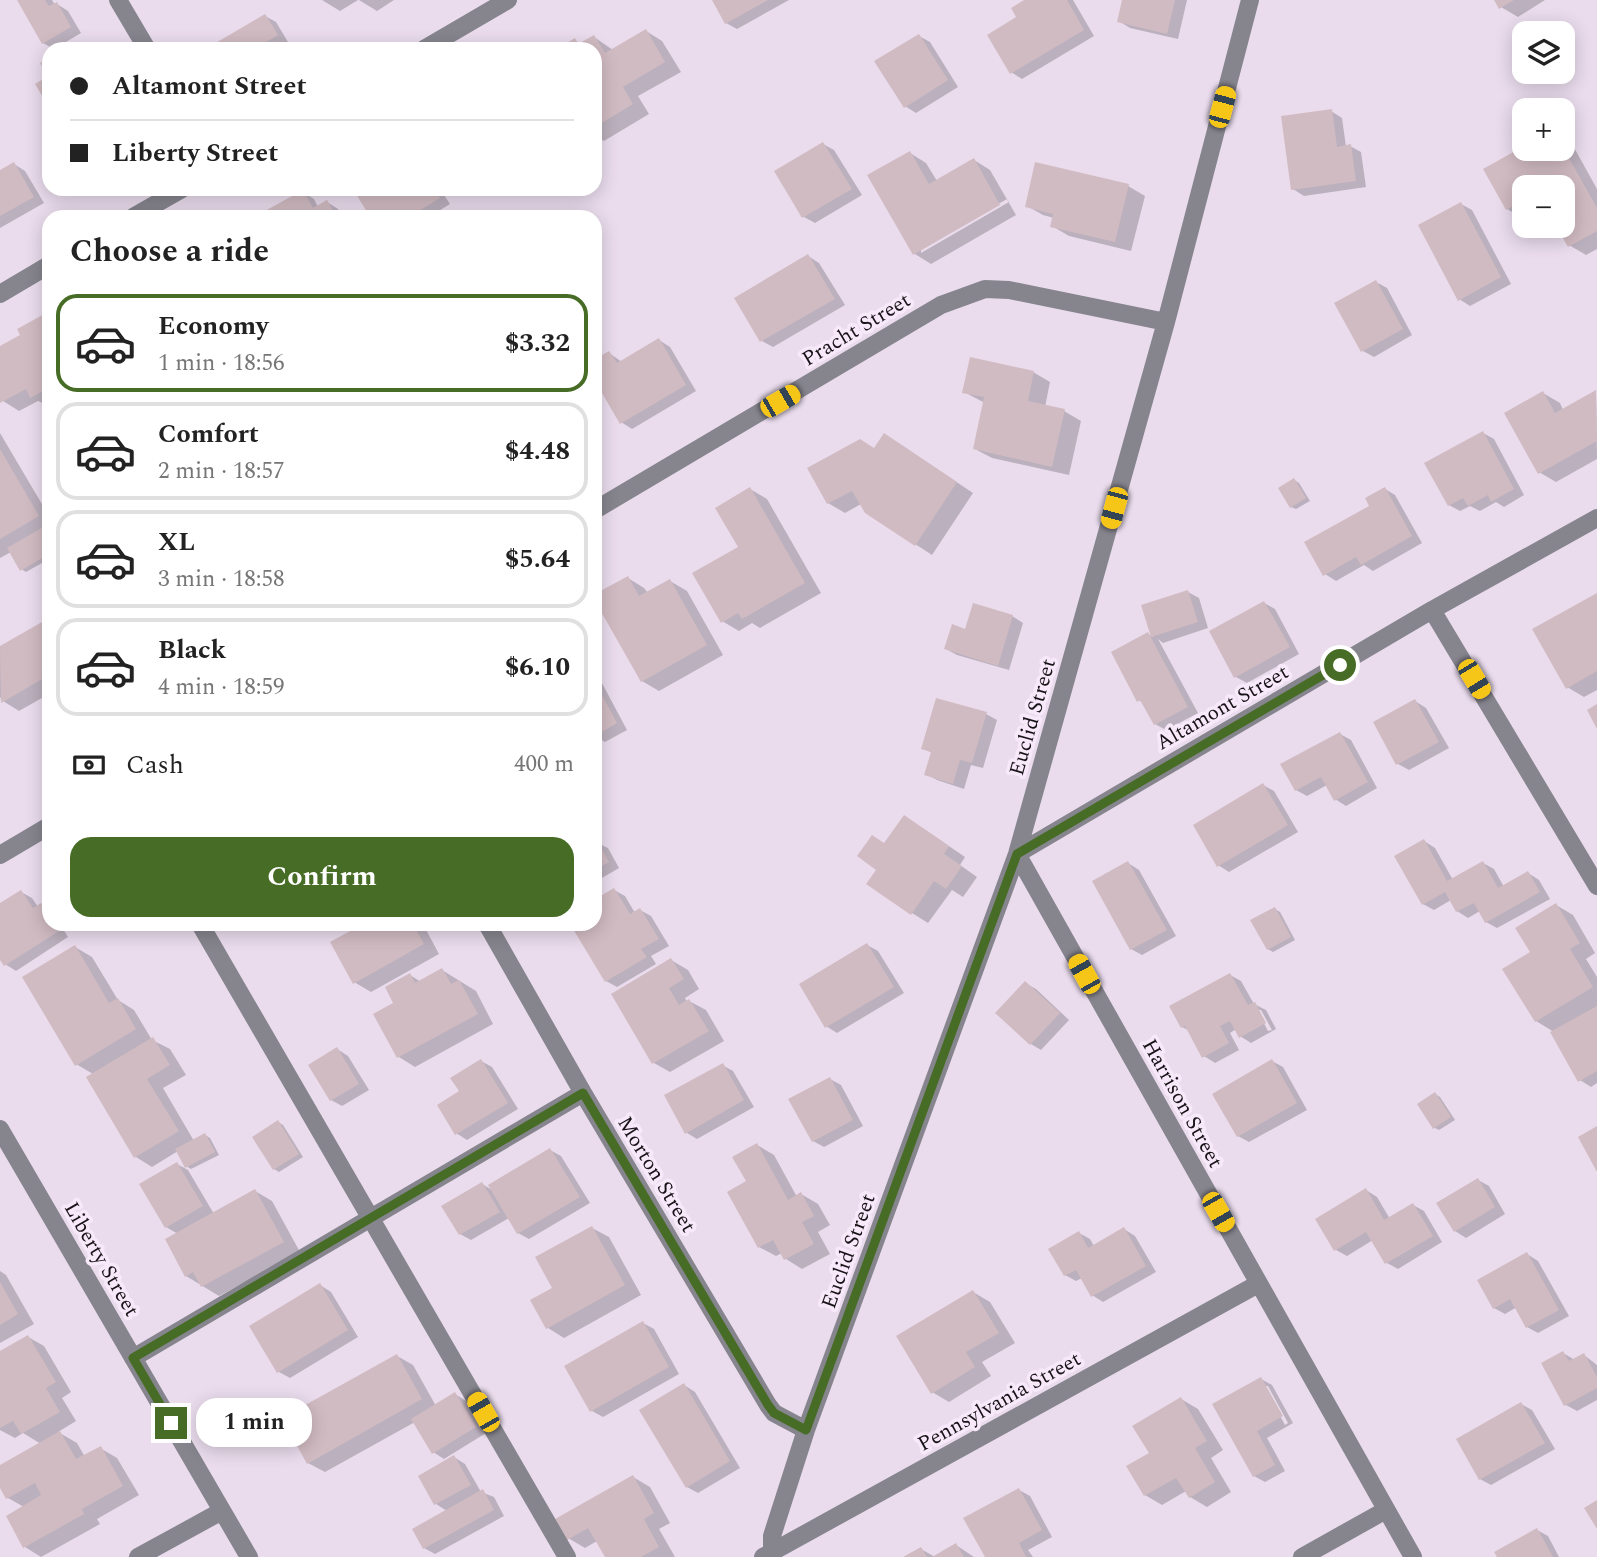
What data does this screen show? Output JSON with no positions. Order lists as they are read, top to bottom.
{
  "streets": {
    "street": [
      "Pracht Street",
      "Altamont Street",
      "Euclid Street",
      "Harrison Street",
      "Morton Street",
      "Liberty Street",
      "Pennsylvania Street"
    ]
  },
  "crossings": [
    ["Pracht Street", "Euclid Street"],
    ["Altamont Street", "Euclid Street"],
    ["Altamont Street", "Harrison Street"],
    ["Euclid Street", "Harrison Street"],
    ["Euclid Street", "Morton Street"],
    ["Euclid Street", "Pennsylvania Street"],
    ["Harrison Street", "Pennsylvania Street"]
  ],
  "page": {
    "map_buttons": ["+", "−"],
    "banner": ["Altamont Street", "Liberty Street"],
    "heading": "Choose a ride",
    "list": [
      {
        "name": "Economy",
        "note": "1 min · 18:56",
        "value": "$3.32"
      },
      {
        "name": "Comfort",
        "note": "2 min · 18:57",
        "value": "$4.48"
      },
      {
        "name": "XL",
        "note": "3 min · 18:58",
        "value": "$5.64"
      },
      {
        "name": "Black",
        "note": "4 min · 18:59",
        "value": "$6.10"
      }
    ],
    "pay": ["Cash", "400 m"],
    "buttons": "Confirm",
    "bubble": "1 min"
  }
}
